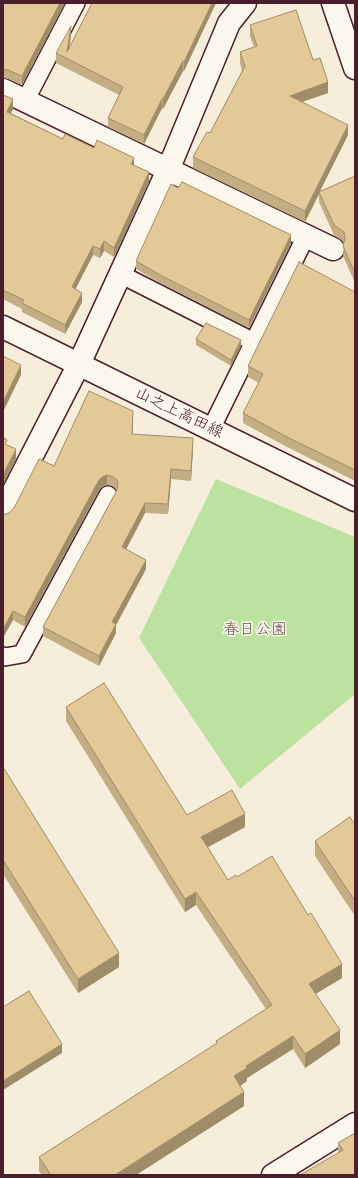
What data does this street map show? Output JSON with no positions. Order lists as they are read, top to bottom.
{
  "streets": {
    "street": ["山之上高田線"]
  },
  "parks": ["春日公園"]
}
